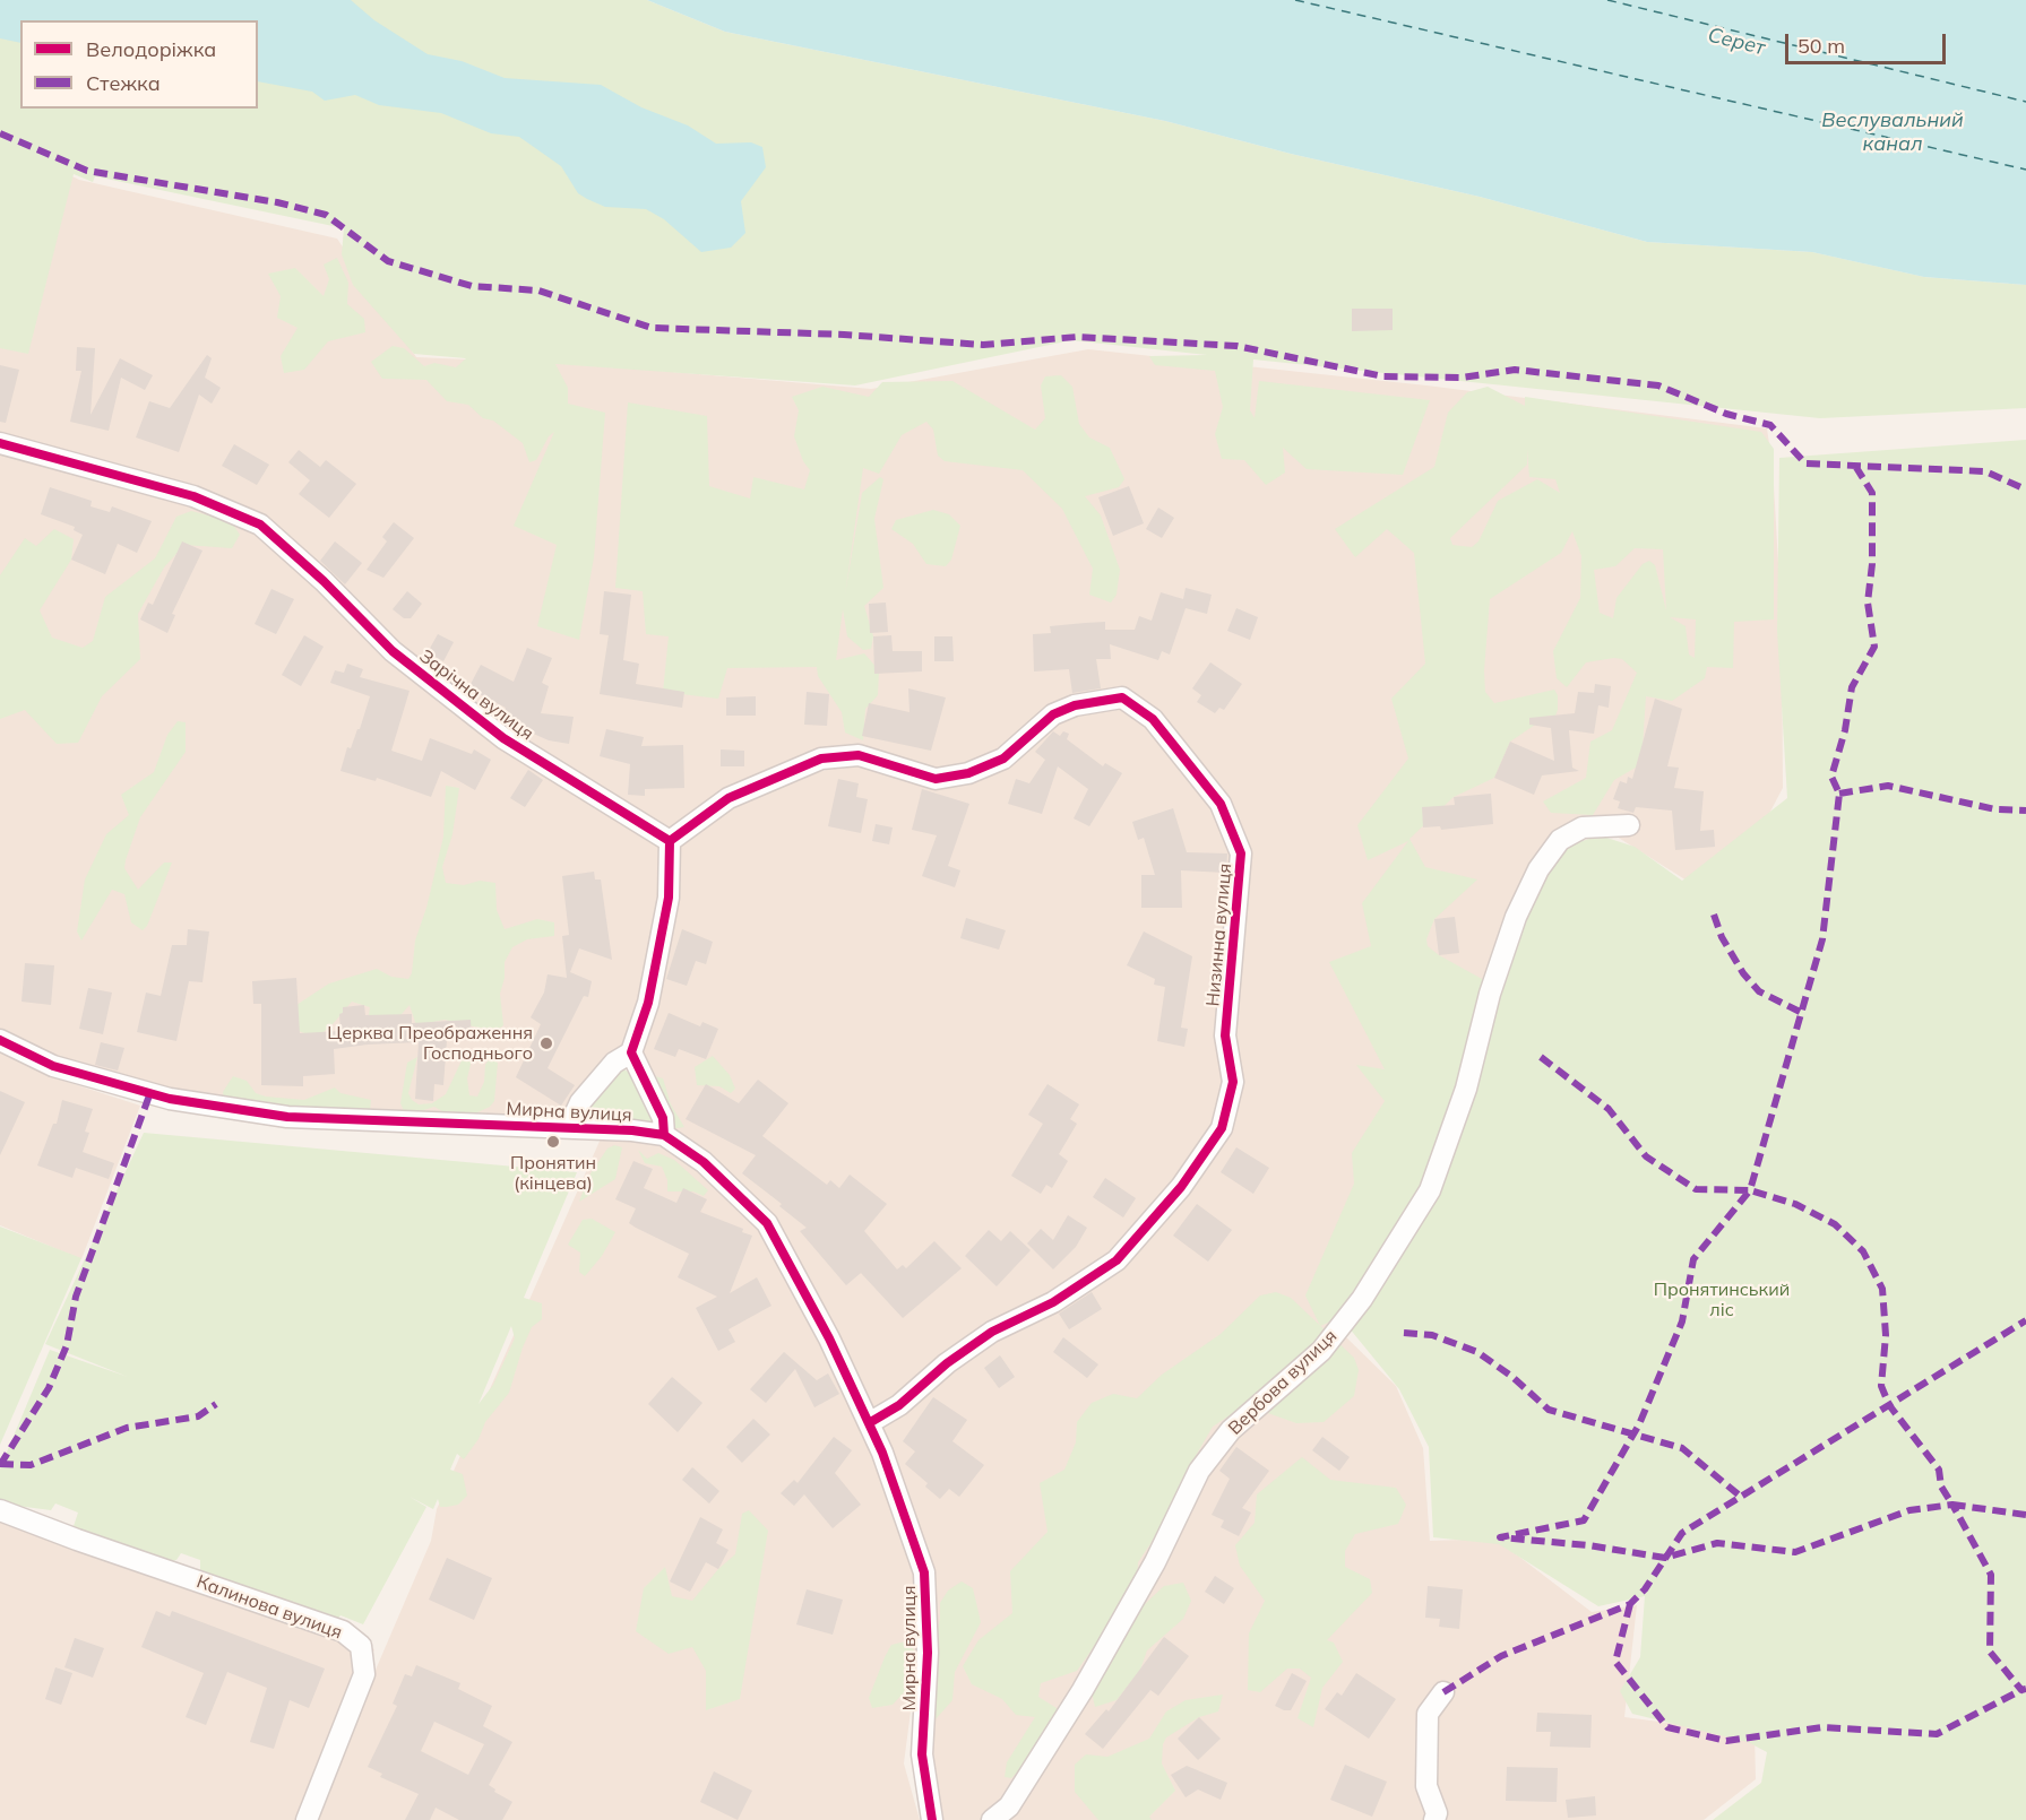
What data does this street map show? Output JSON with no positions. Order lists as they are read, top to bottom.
{
  "streets": {
    "street": [
      "Зарічна вулиця",
      "Низинна вулиця",
      "Мирна вулиця",
      "Вербова вулиця",
      "Калинова вулиця"
    ]
  },
  "crossings": [
    ["Зарічна вулиця", "Низинна вулиця"],
    ["Низинна вулиця", "Мирна вулиця"]
  ],
  "water": ["Серет", "Веслувальний канал"],
  "parks": ["Пронятинський ліс"],
  "places": ["Церква Преображення Господнього", "Пронятин (кінцева)"],
  "legend": ["Велодоріжка", "Стежка"],
  "scale_bar": "50 m"
}
